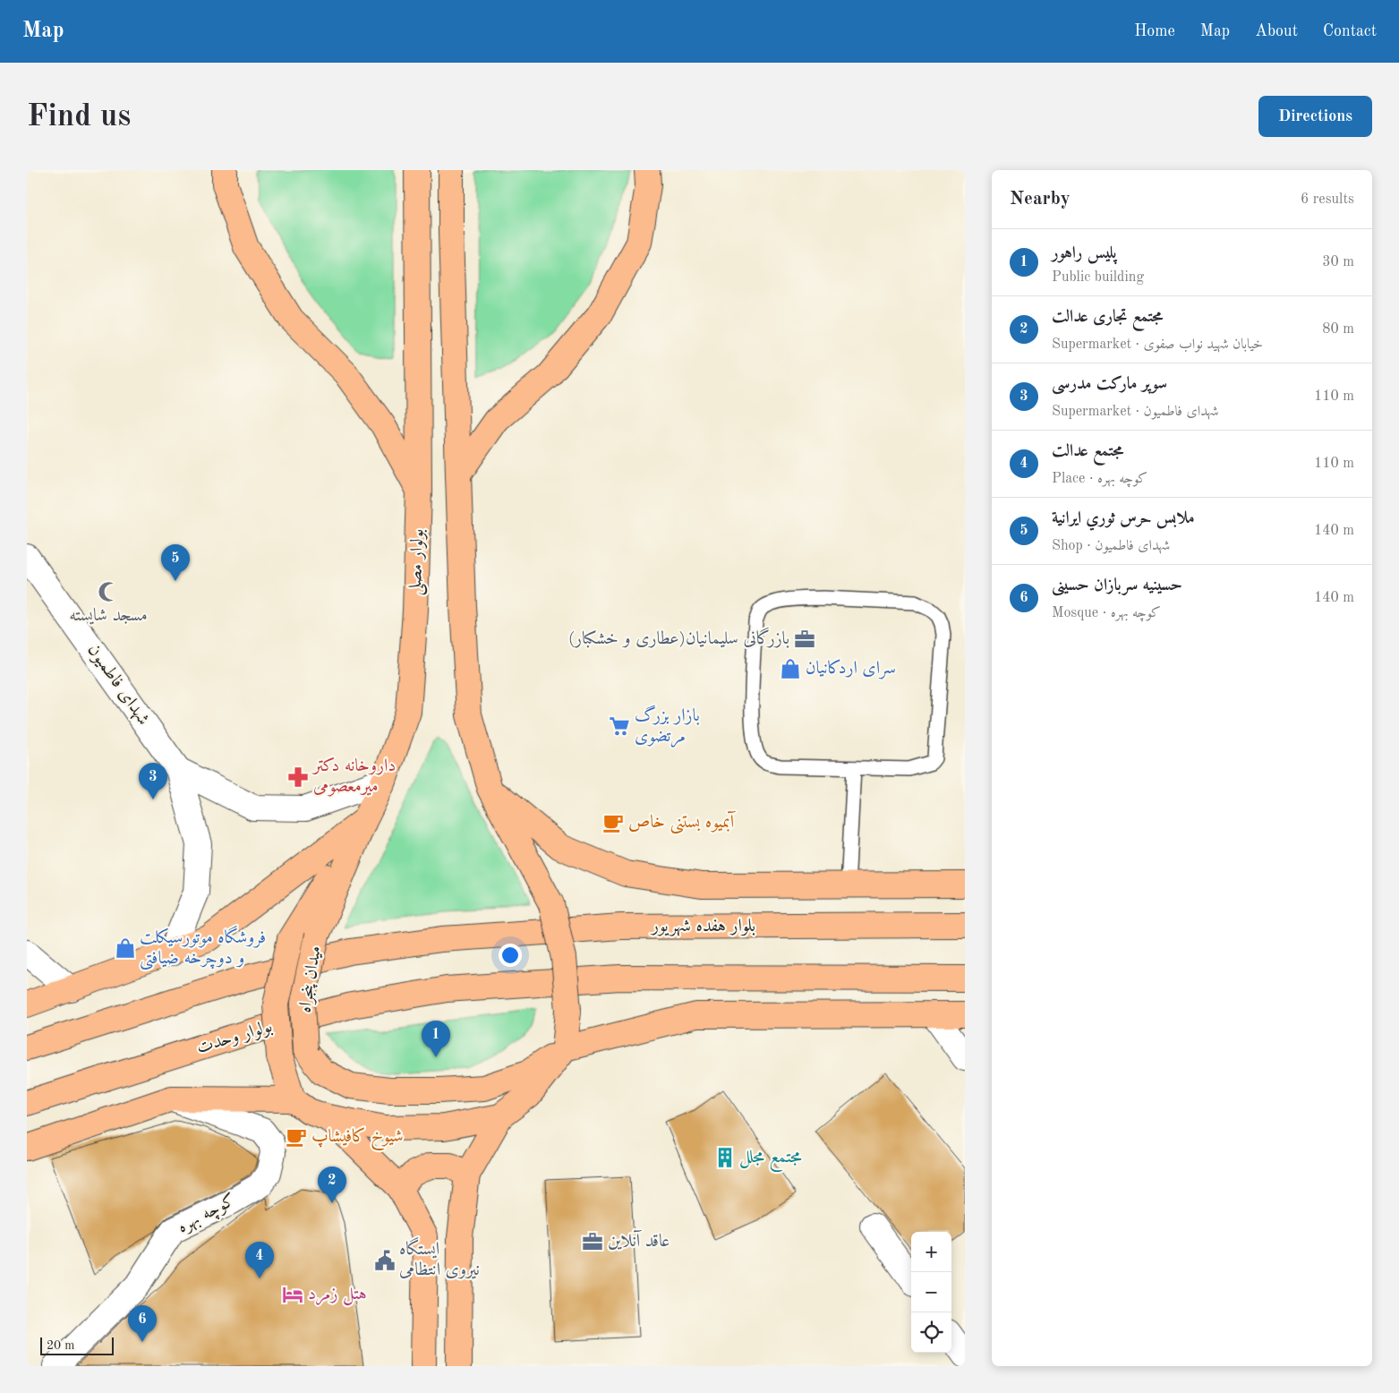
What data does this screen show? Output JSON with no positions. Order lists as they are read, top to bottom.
{
  "streets": {
    "main road": [
      "بولوار مصلی",
      "بلوار هفده شهریور",
      "میدان پنجراه",
      "بولوار وحدت"
    ],
    "street": ["شهدای فاطمیون", "کوچه بهره"]
  },
  "crossings": [
    ["بولوار مصلی", "شهدای فاطمیون"],
    ["بولوار مصلی", "میدان پنجراه"]
  ],
  "places": {
    "mosque": ["مسجد شایسته"],
    "office": ["بازرگانی سلیمانیان(عطاری و خشکبار)", "عاقد آنلاین"],
    "shop": ["سرای اردکانیان", "فروشگاه موتورسیکلت و دوچرخه ضیافتی"],
    "supermarket": ["بازار بزرگ مرتضوی"],
    "pharmacy": ["داروخانه دکتر میرمعصومی"],
    "cafe": ["آبمیوه بستنی خاص", "شیوخ کافیشاپ"],
    "building": ["مجتمع مجلل"],
    "public building": ["ایستگاه نیروی انتظامی"],
    "hotel": ["هتل زمرد"]
  },
  "scale_bar": "20 m",
  "page": {
    "header": "Map",
    "nav": [
      "Home",
      "Map",
      "About",
      "Contact"
    ],
    "buttons": "Directions",
    "title": "Find us",
    "heading": ["Nearby", "6 results"],
    "list": [
      {
        "mark": "1",
        "name": "پلیس راهور",
        "note": "Public building",
        "value": "30 m"
      },
      {
        "mark": "2",
        "name": "مجتمع تجاری عدالت",
        "note": "Supermarket · خیابان شهید نواب صفوی",
        "value": "80 m"
      },
      {
        "mark": "3",
        "name": "سوپر مارکت مدرسی",
        "note": "Supermarket · شهدای فاطمیون",
        "value": "110 m"
      },
      {
        "mark": "4",
        "name": "مجتمع عدالت",
        "note": "Place · کوچه بهره",
        "value": "110 m"
      },
      {
        "mark": "5",
        "name": "ملابس حرس ثوري ايرانية",
        "note": "Shop · شهدای فاطمیون",
        "value": "140 m"
      },
      {
        "mark": "6",
        "name": "حسینیه سربازان حسینی",
        "note": "Mosque · کوچه بهره",
        "value": "140 m"
      }
    ],
    "pins": [
      "5",
      "3",
      "1",
      "2",
      "4",
      "6"
    ],
    "map_buttons": ["+", "−"],
    "scale": "20 m"
  }
}
